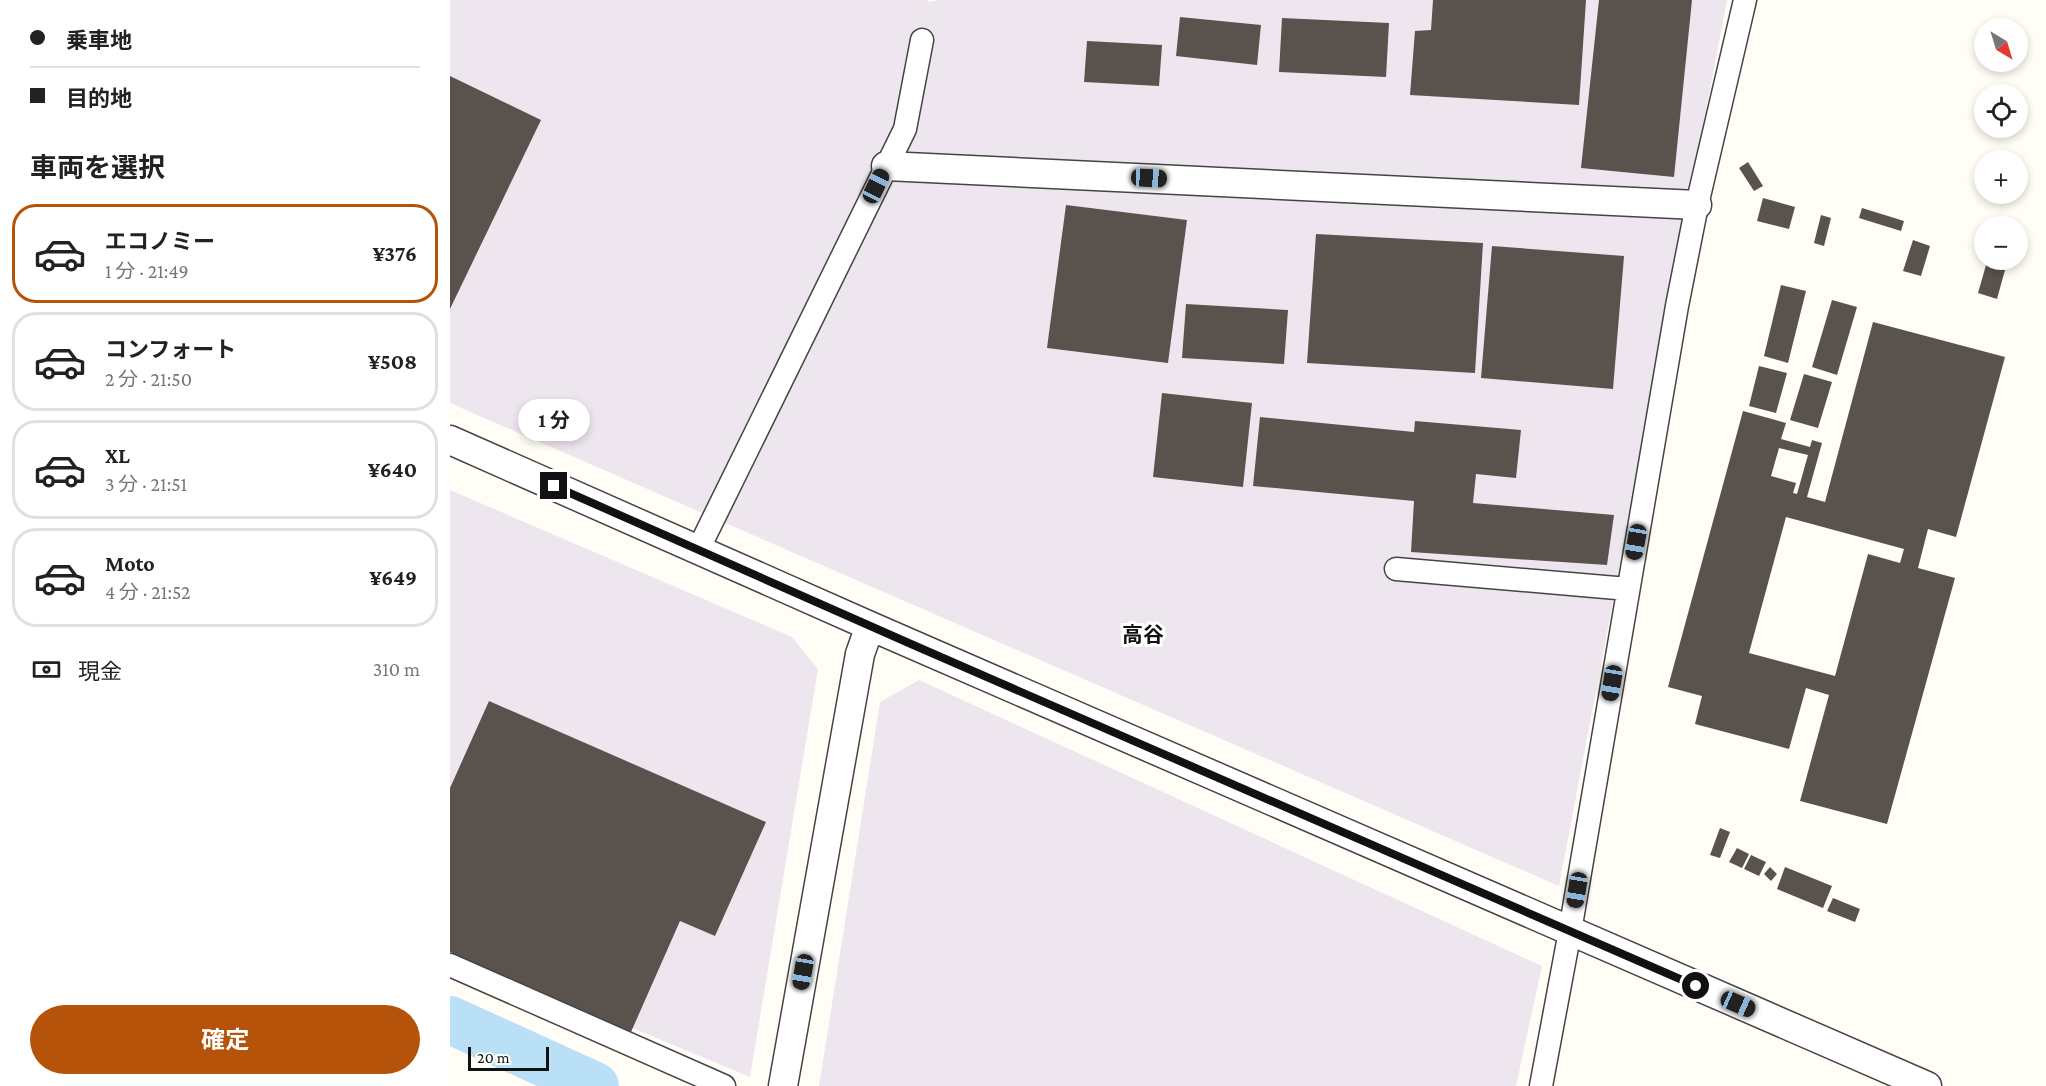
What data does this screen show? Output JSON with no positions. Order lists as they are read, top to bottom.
{
  "districts": ["高谷"],
  "scale_bar": "20 m",
  "north": "bottom right",
  "page": {
    "banner": ["乗車地", "目的地"],
    "map_buttons": ["+", "−"],
    "heading": "車両を選択",
    "list": [
      {
        "name": "エコノミー",
        "note": "1 分 · 21:49",
        "value": "¥376"
      },
      {
        "name": "コンフォート",
        "note": "2 分 · 21:50",
        "value": "¥508"
      },
      {
        "name": "XL",
        "note": "3 分 · 21:51",
        "value": "¥640"
      },
      {
        "name": "Moto",
        "note": "4 分 · 21:52",
        "value": "¥649"
      }
    ],
    "bubble": "1 分",
    "pay": ["現金", "310 m"],
    "buttons": "確定",
    "scale": "20 m"
  }
}
